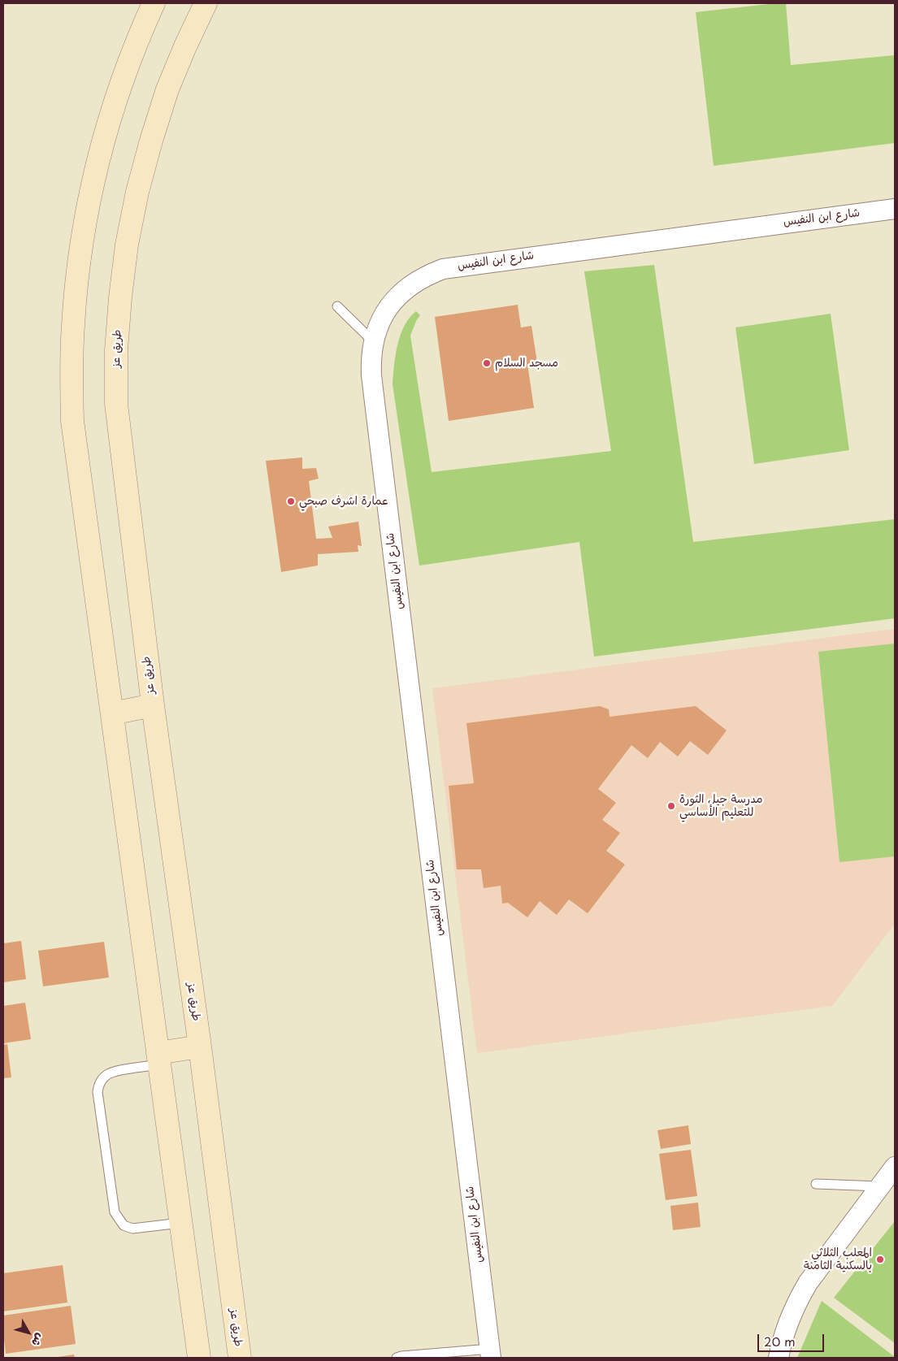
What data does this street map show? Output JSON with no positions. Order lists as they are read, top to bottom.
{
  "streets": {
    "street": ["شارع ابن النفيس", "طريق عز"]
  },
  "places": [
    "مسجد السلام",
    "عمارة اشرف صبحي",
    "مدرسة جيل الثورة للتعليم الأساسي",
    "المعلب الثلاثي بالسكنية الثامنة"
  ],
  "scale_bar": "20 m",
  "north": "bottom right"
}
